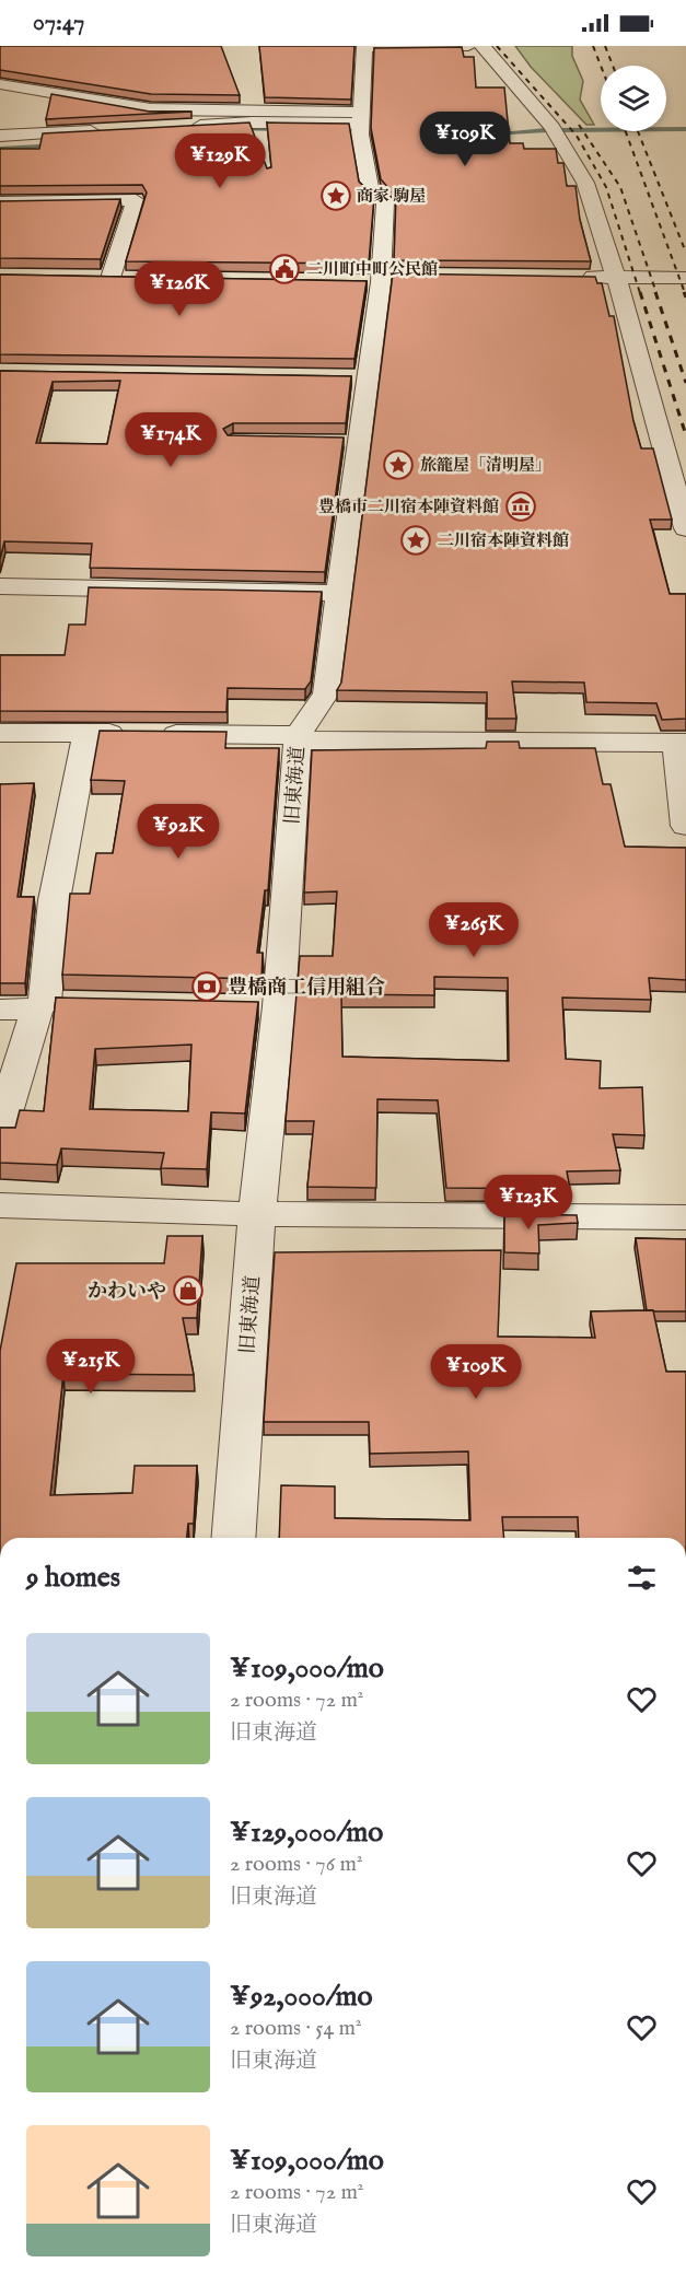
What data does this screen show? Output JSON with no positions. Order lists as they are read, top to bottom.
{
  "streets": {
    "street": ["旧東海道"]
  },
  "places": {
    "place": ["商家 駒屋", "旅籠屋「清明屋」", "二川宿本陣資料館"],
    "public building": ["二川町中町公民館"],
    "museum": ["豊橋市二川宿本陣資料館"],
    "bank": ["豊橋商工信用組合"],
    "shop": ["かわいや"]
  },
  "page": {
    "status": "07:47",
    "price": [
      "¥109K",
      "¥129K",
      "¥126K",
      "¥174K",
      "¥92K",
      "¥265K",
      "¥123K",
      "¥215K",
      "¥109K"
    ],
    "heading": "9 homes",
    "list": [
      {
        "name": "¥109,000/mo",
        "note": "2 rooms · 72 m² · 旧東海道"
      },
      {
        "name": "¥129,000/mo",
        "note": "2 rooms · 76 m² · 旧東海道"
      },
      {
        "name": "¥92,000/mo",
        "note": "2 rooms · 54 m² · 旧東海道"
      },
      {
        "name": "¥109,000/mo",
        "note": "2 rooms · 72 m² · 旧東海道"
      }
    ]
  }
}
